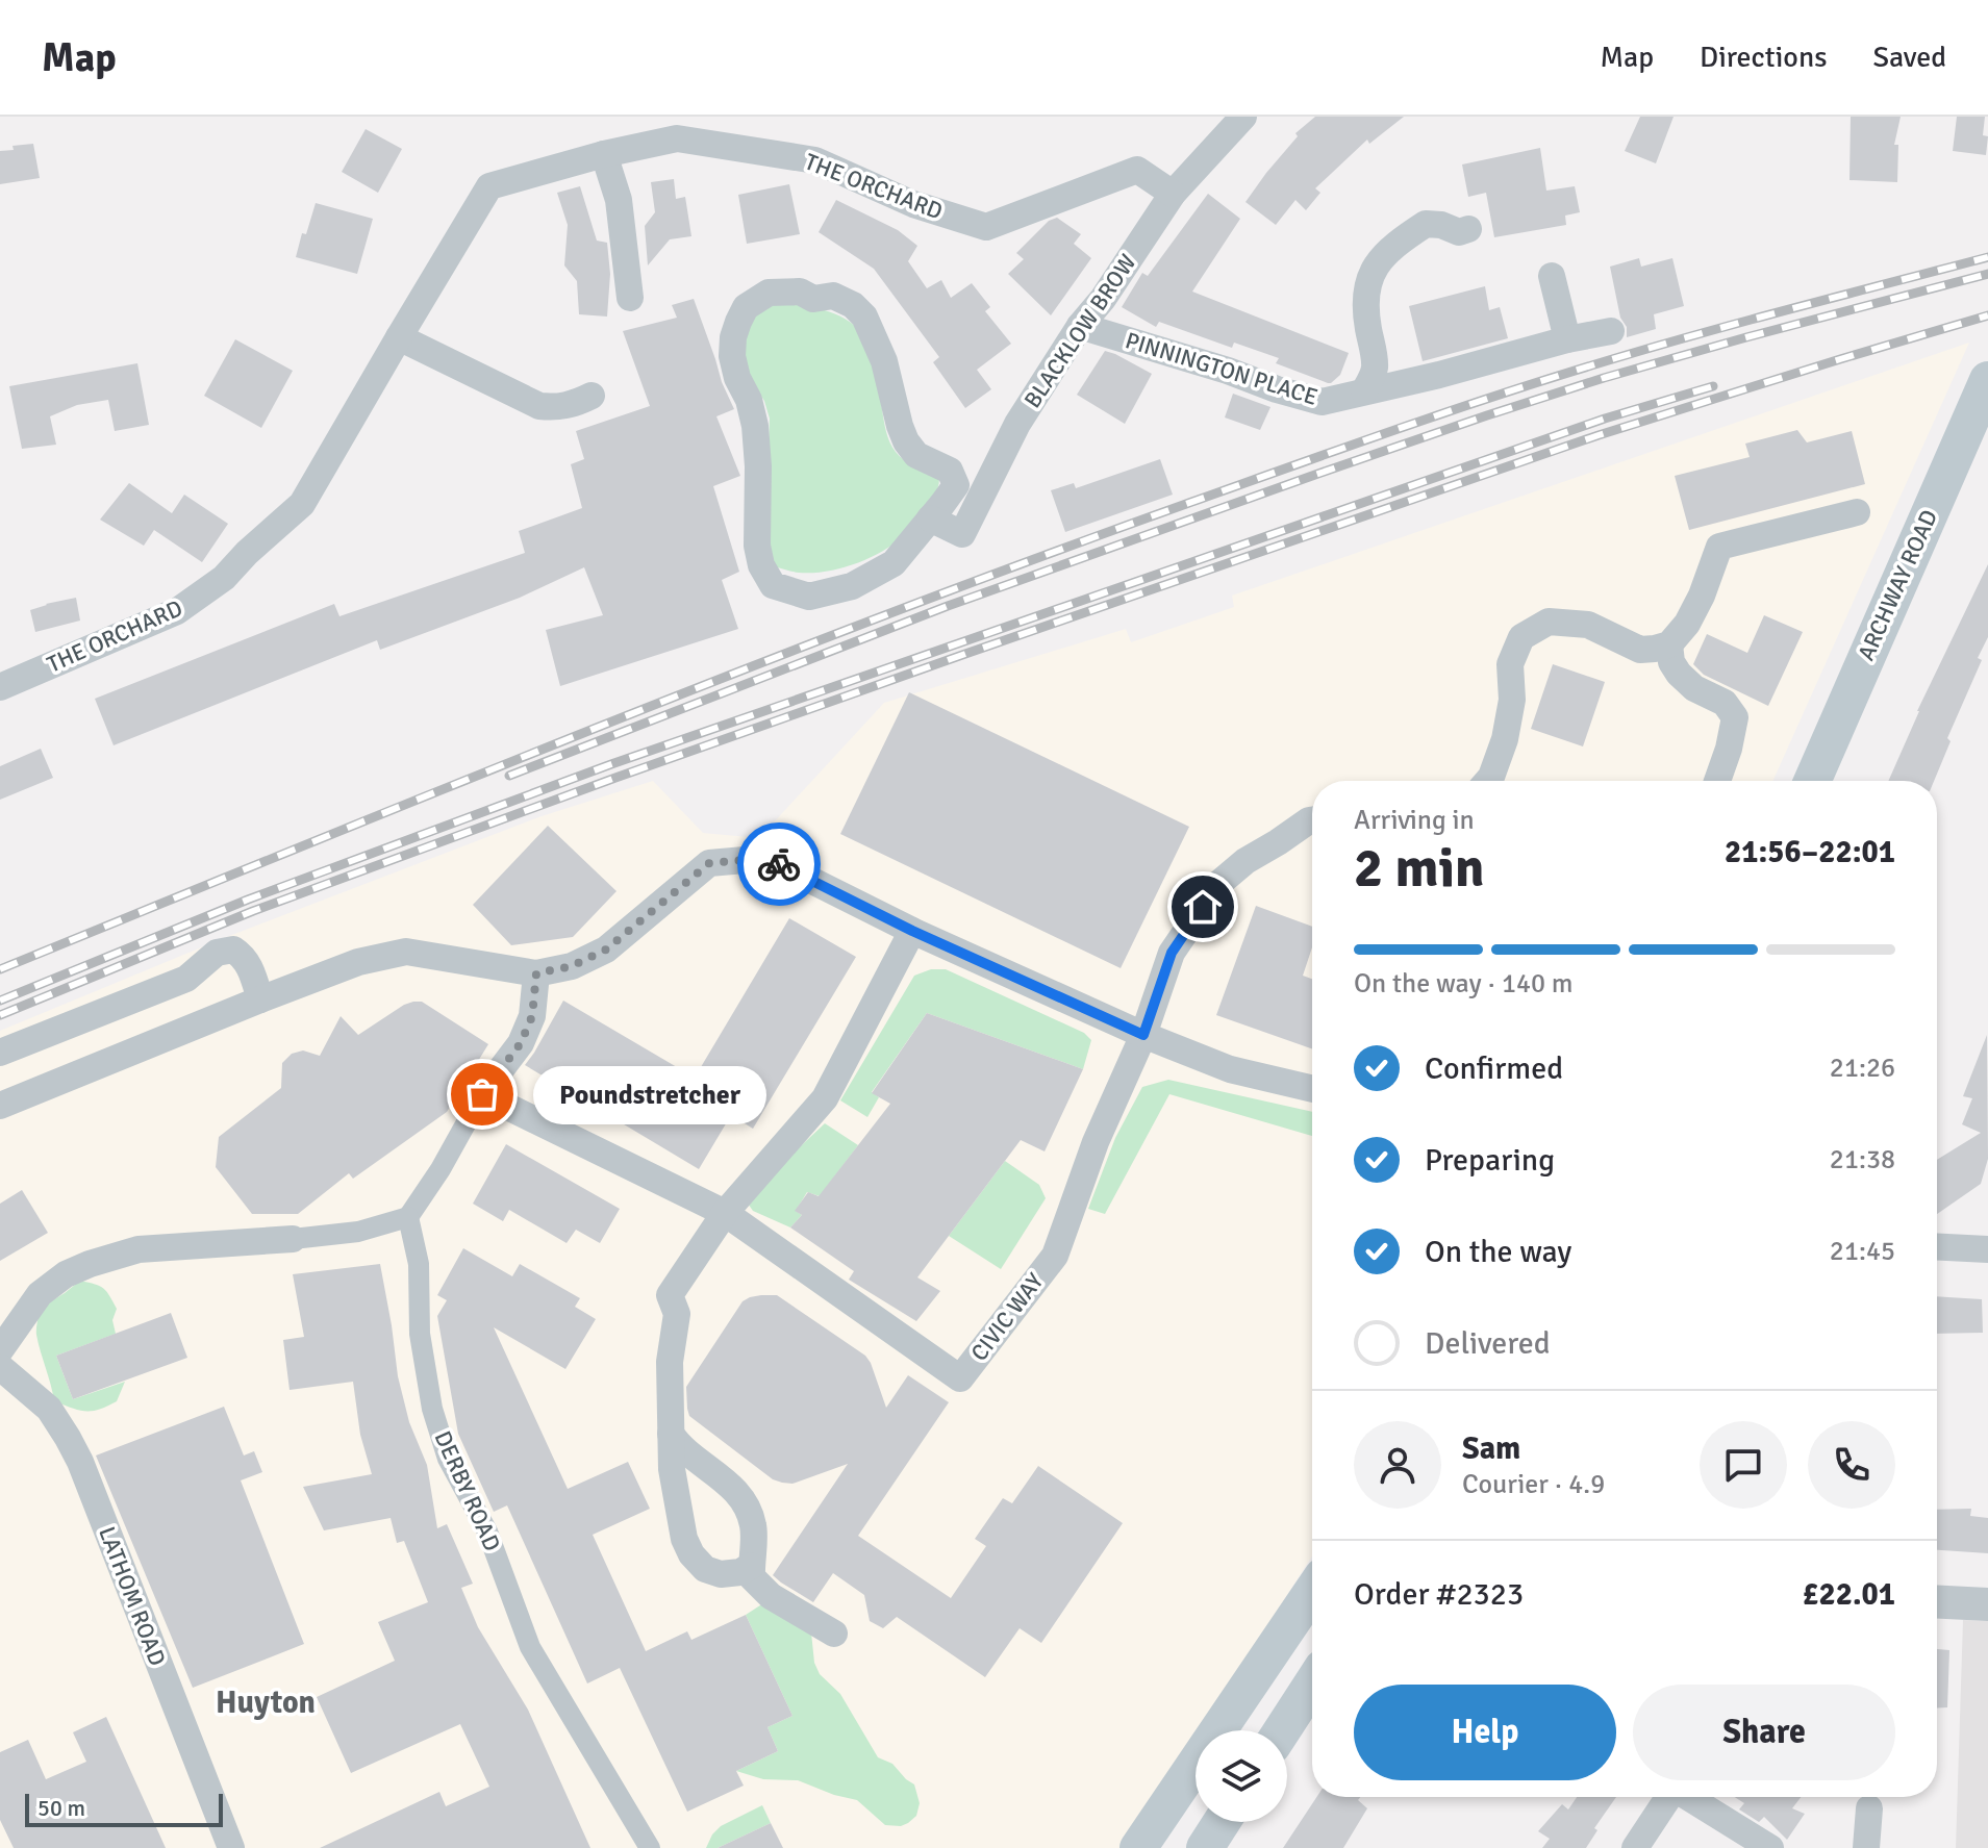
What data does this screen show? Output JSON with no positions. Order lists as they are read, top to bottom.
{
  "streets": {
    "main road": ["ARCHWAY ROAD"],
    "street": [
      "THE ORCHARD",
      "BLACKLOW BROW",
      "PINNINGTON PLACE",
      "CIVIC WAY",
      "DERBY ROAD",
      "LATHOM ROAD"
    ]
  },
  "crossings": [
    ["THE ORCHARD", "BLACKLOW BROW"],
    ["BLACKLOW BROW", "PINNINGTON PLACE"]
  ],
  "districts": ["Huyton"],
  "places": ["Poundstretcher"],
  "scale_bar": "50 m",
  "page": {
    "header": "Map",
    "nav": ["Map", "Directions", "Saved"],
    "heading": ["2 min", "Arriving in", "21:56–22:01"],
    "panel": [
      "Sam",
      "Courier · 4.9",
      "Order #2323",
      "£22.01"
    ],
    "bar": "On the way · 140 m",
    "list": [
      ["Confirmed", "21:26"],
      ["Preparing", "21:38"],
      ["On the way", "21:45"],
      "Delivered"
    ],
    "bubble": "Poundstretcher",
    "buttons": ["Help", "Share"],
    "scale": "50 m"
  }
}
